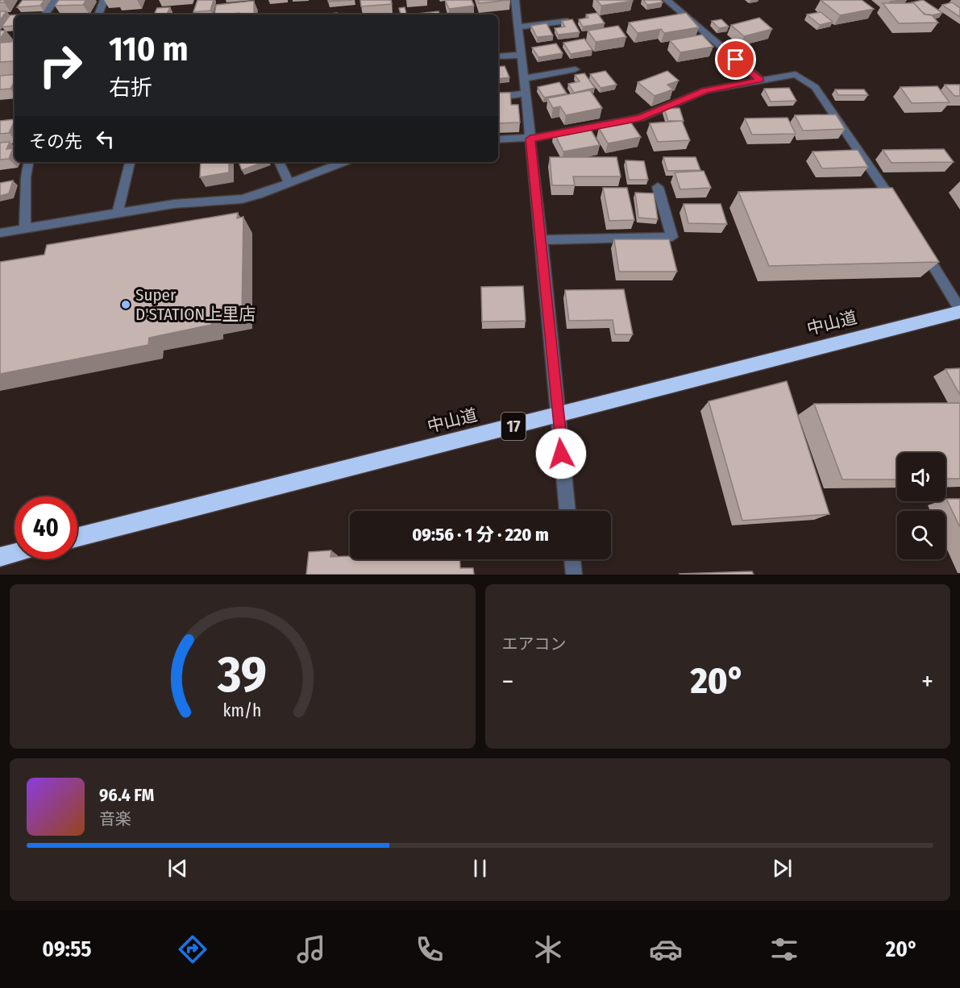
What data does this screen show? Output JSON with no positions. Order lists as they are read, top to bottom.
{
  "streets": {
    "highway": ["中山道", "17"]
  },
  "places": ["Super D'STATION上里店"],
  "page": {
    "turn": ["110 m", "右折"],
    "then": "その先",
    "limit": "40",
    "trip": "09:56 · 1 分 · 220 m",
    "tile": "エアコン",
    "heat": ["−", "20°", "+"],
    "song": ["96.4 FM", "音楽"],
    "tabs": ["09:55", "20°"],
    "gauge": ["39", "km/h"]
  }
}
